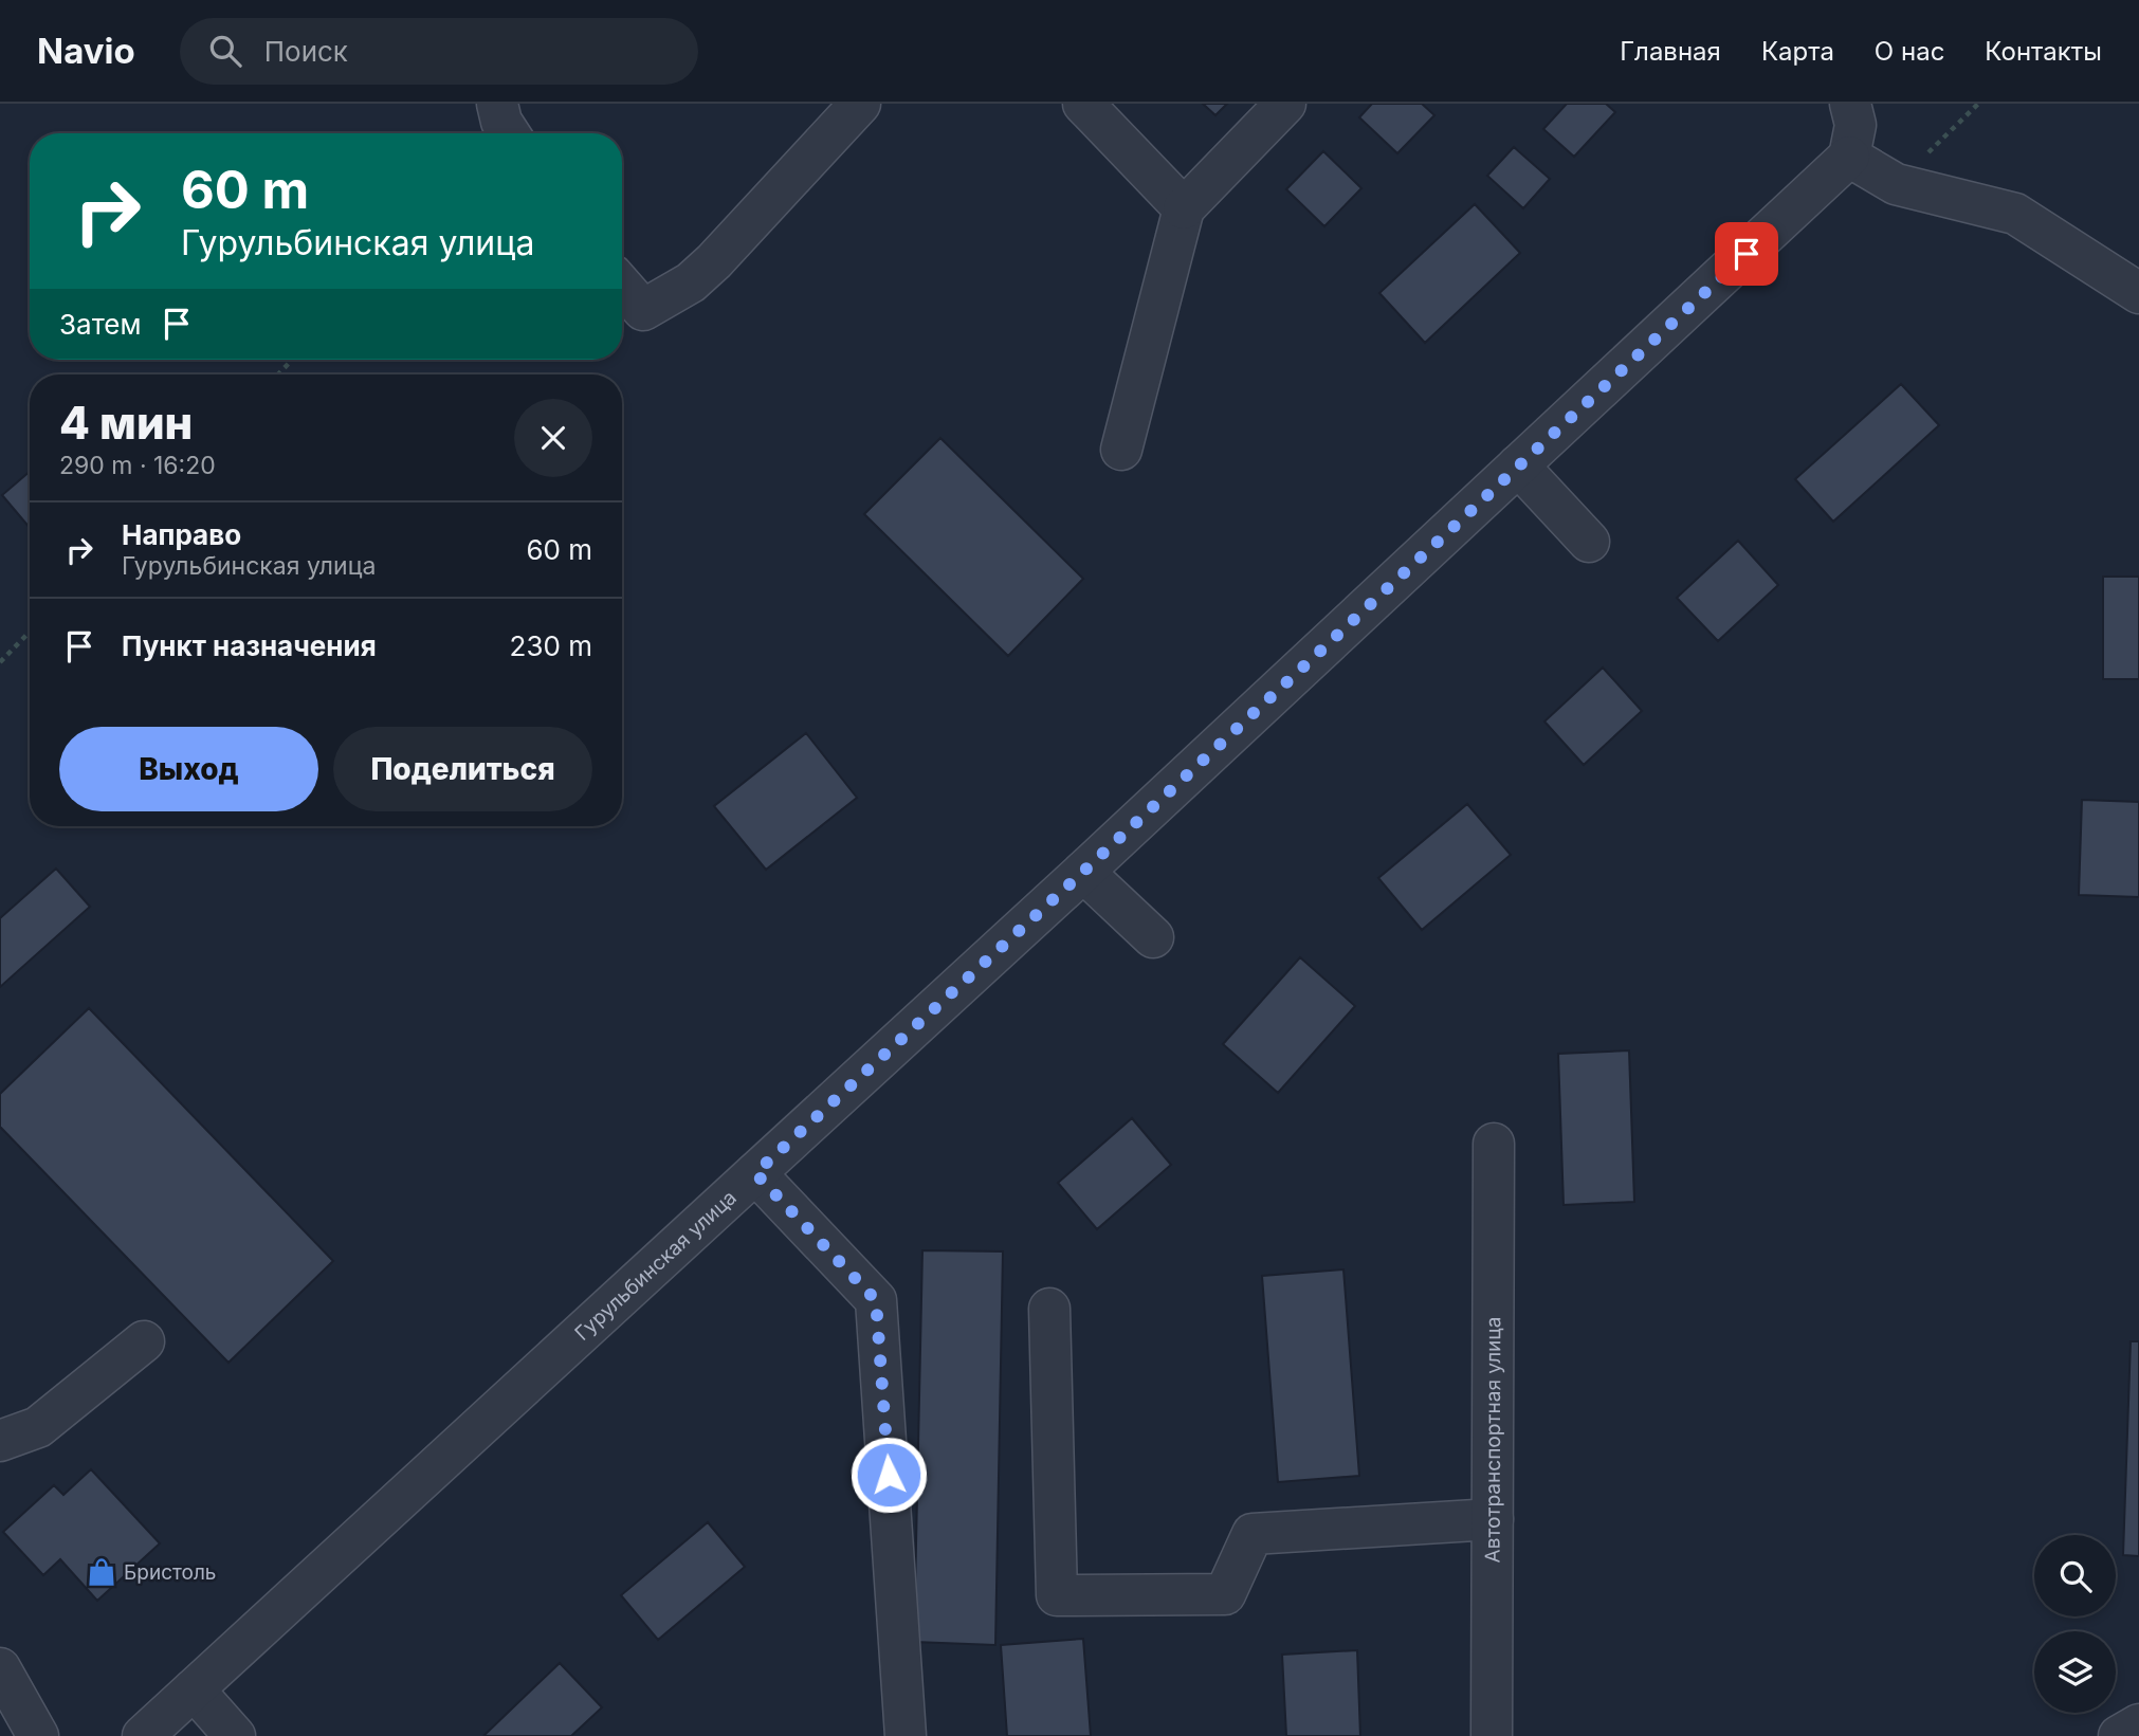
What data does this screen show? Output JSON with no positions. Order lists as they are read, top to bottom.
{
  "streets": {
    "street": ["Гурульбинская улица", "Автотранспортная улица"]
  },
  "places": {
    "shop": ["Бристоль"]
  },
  "page": {
    "header": "Navio",
    "search": "Поиск",
    "nav": [
      "Главная",
      "Карта",
      "О нас",
      "Контакты"
    ],
    "turn": ["60 m", "Гурульбинская улица"],
    "then": "Затем",
    "heading": ["4 мин", "290 m · 16:20"],
    "list": [
      {
        "name": "Направо",
        "note": "Гурульбинская улица",
        "value": "60 m"
      },
      {
        "name": "Пункт назначения",
        "value": "230 m"
      }
    ],
    "buttons": ["Выход", "Поделиться"]
  }
}
